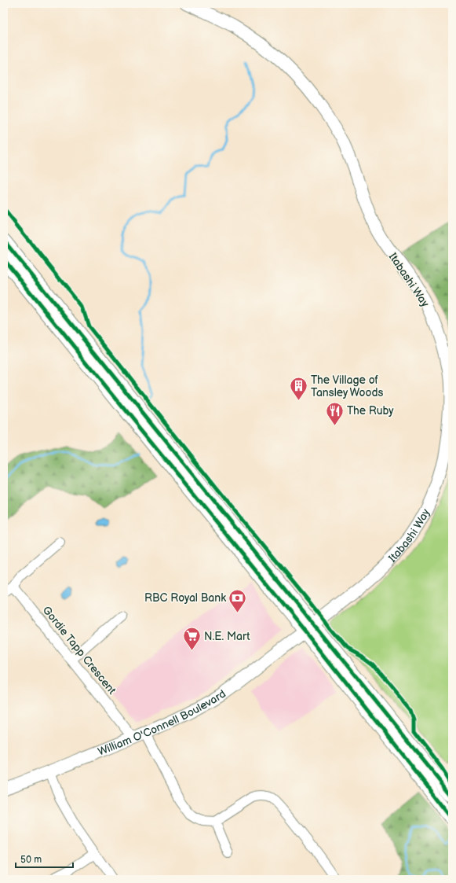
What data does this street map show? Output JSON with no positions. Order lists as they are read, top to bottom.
{
  "streets": {
    "street": ["Itabashi Way", "Gordie Tapp Crescent", "William O'Connell Boulevard"]
  },
  "crossings": [
    ["Itabashi Way", "William O'Connell Boulevard"],
    ["Gordie Tapp Crescent", "William O'Connell Boulevard"]
  ],
  "places": {
    "building": ["The Village of Tansley Woods"],
    "restaurant": ["The Ruby"],
    "bank": ["RBC Royal Bank"],
    "supermarket": ["N.E. Mart"]
  },
  "scale_bar": "50 m"
}
